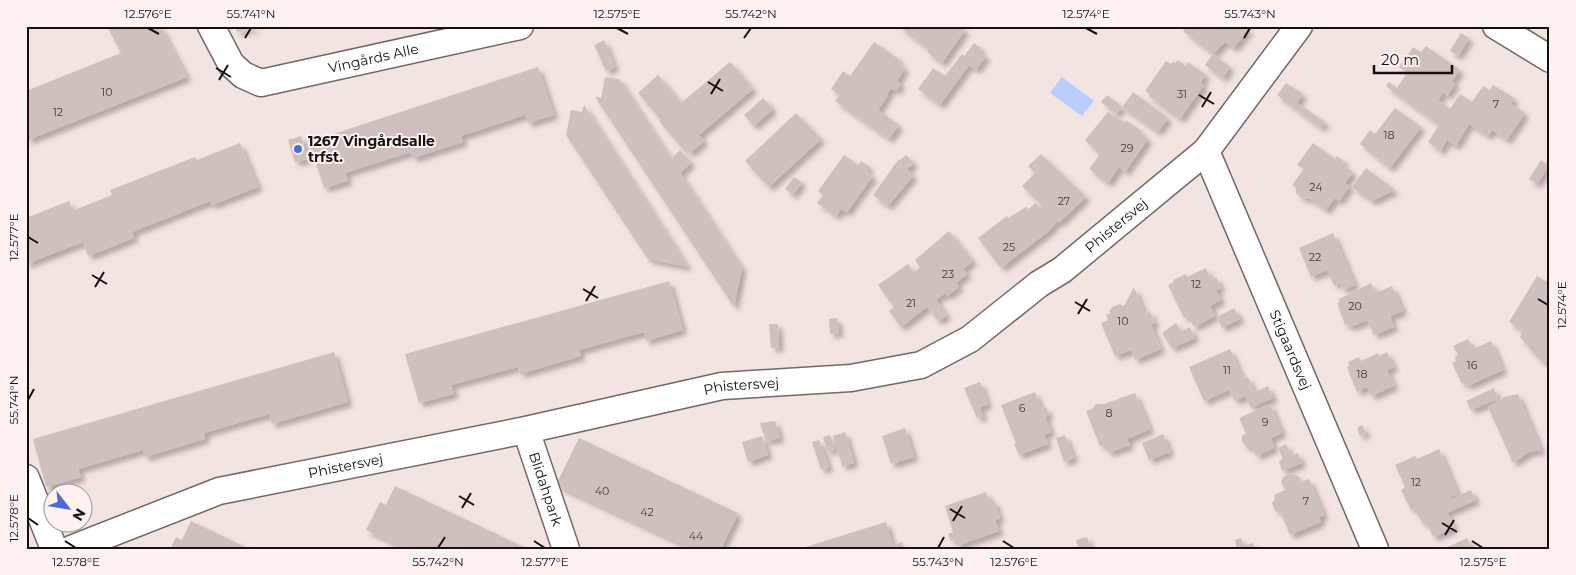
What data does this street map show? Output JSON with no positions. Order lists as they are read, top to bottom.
{
  "streets": {
    "street": [
      "Vingårds Alle",
      "Phistersvej",
      "Stigaardsvej",
      "Blidahpark"
    ]
  },
  "crossings": [
    ["Phistersvej", "Stigaardsvej"],
    ["Phistersvej", "Blidahpark"]
  ],
  "places": ["1267 Vingårdsalle trfst."],
  "house_numbers": [
    "10",
    "31",
    "7",
    "12",
    "18",
    "29",
    "24",
    "27",
    "25",
    "22",
    "23",
    "12",
    "21",
    "20",
    "10",
    "16",
    "11",
    "18",
    "6",
    "8",
    "9",
    "12",
    "40",
    "7",
    "42",
    "44"
  ],
  "scale_bar": "20 m",
  "north": "bottom right",
  "coordinates": [
    "12.576°E",
    "55.741°N",
    "12.575°E",
    "55.742°N",
    "12.574°E",
    "55.743°N",
    "12.577°E",
    "12.578°E"
  ]
}
